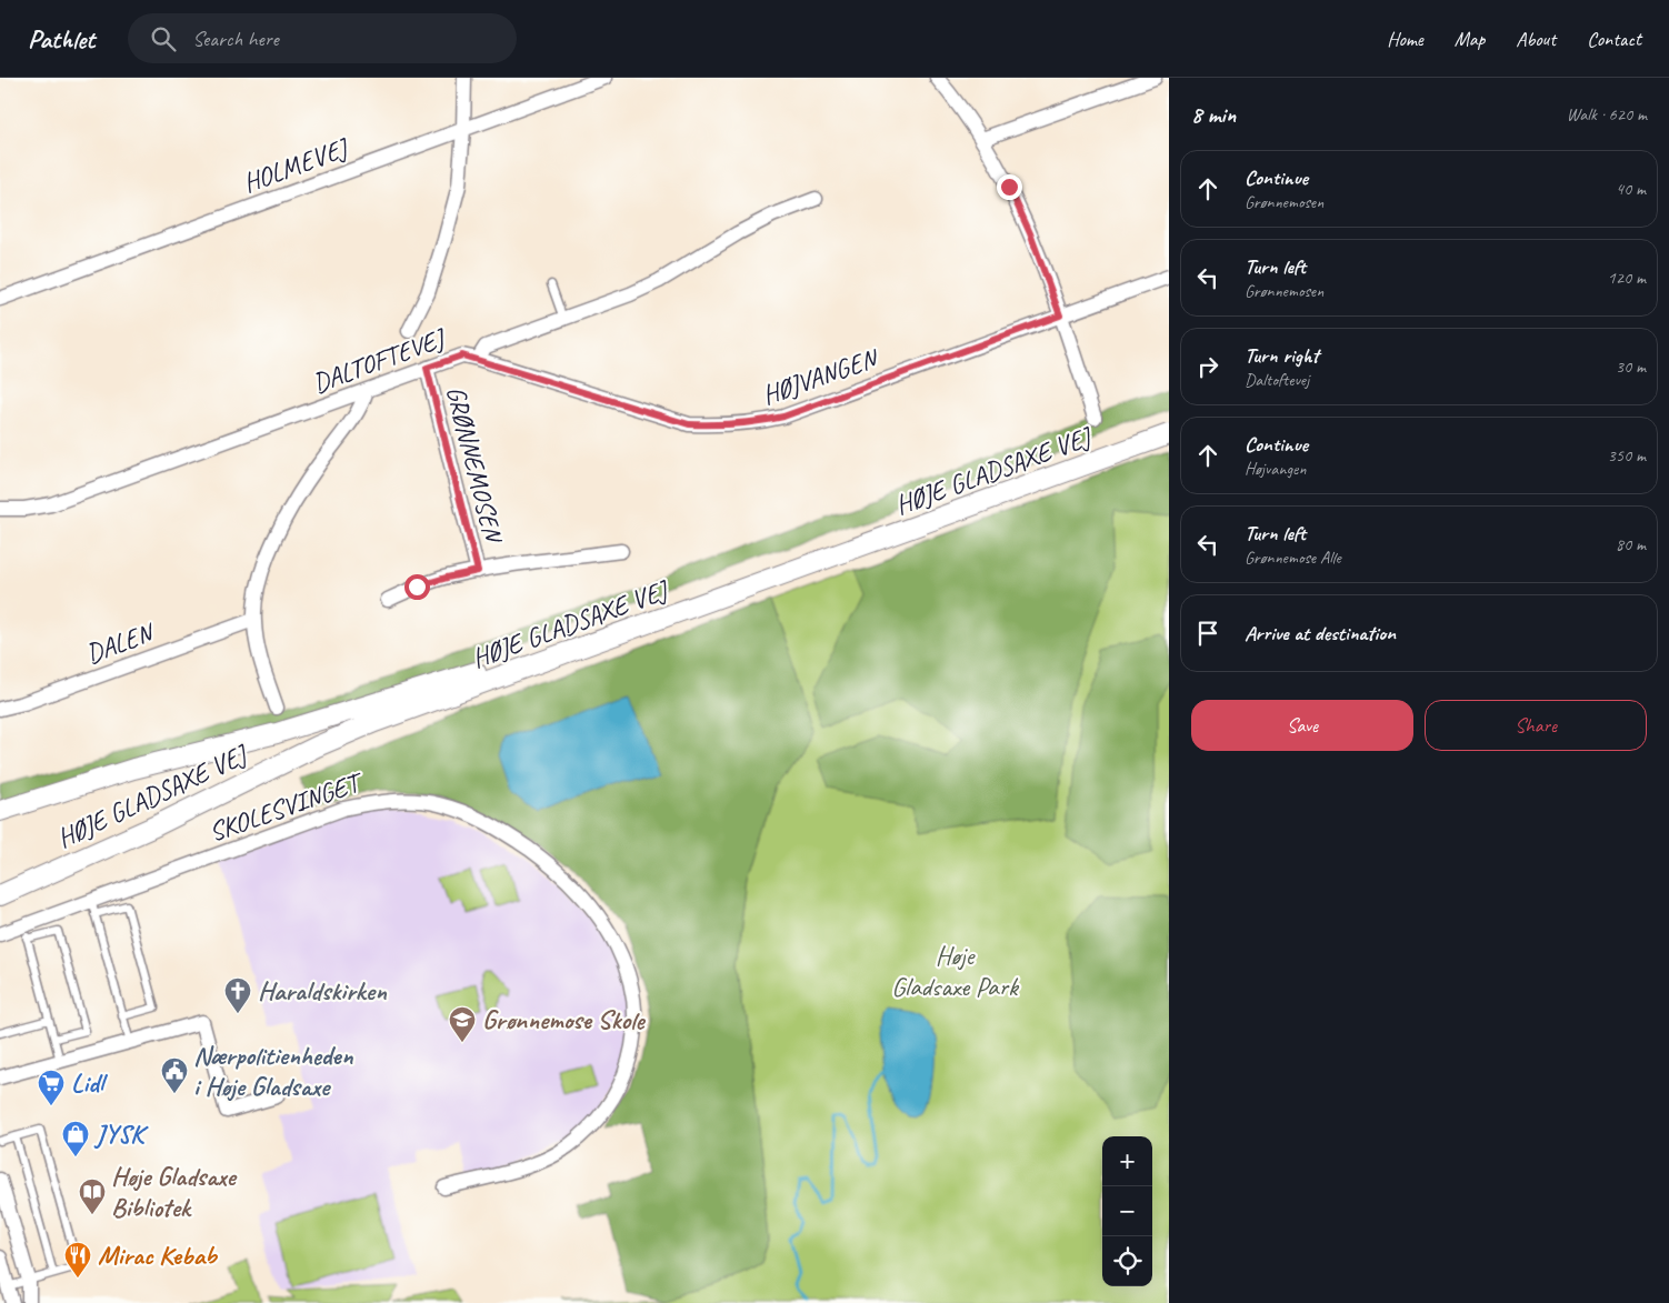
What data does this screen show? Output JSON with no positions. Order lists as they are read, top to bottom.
{
  "streets": {
    "street": [
      "HOLMEVEJ",
      "DALTOFTEVEJ",
      "HØJVANGEN",
      "GRØNNEMOSEN",
      "HØJE GLADSAXE VEJ",
      "DALEN",
      "SKOLESVINGET"
    ]
  },
  "crossings": [
    ["DALTOFTEVEJ", "HØJVANGEN"],
    ["DALTOFTEVEJ", "GRØNNEMOSEN"]
  ],
  "parks": ["Høje Gladsaxe Park"],
  "places": {
    "church": ["Haraldskirken"],
    "school or university": ["Grønnemose Skole"],
    "public building": ["Nærpolitienheden i Høje Gladsaxe"],
    "supermarket": ["Lidl"],
    "shop": ["JYSK"],
    "library": ["Høje Gladsaxe Bibliotek"],
    "restaurant": ["Mirac Kebab"]
  },
  "page": {
    "header": "Pathlet",
    "search": "Search here",
    "nav": [
      "Home",
      "Map",
      "About",
      "Contact"
    ],
    "heading": ["8 min", "Walk · 620 m"],
    "list": [
      ["Continue", "Grønnemosen", "40 m"],
      ["Turn left", "Grønnemosen", "120 m"],
      ["Turn right", "Daltoftevej", "30 m"],
      ["Continue", "Højvangen", "350 m"],
      ["Turn left", "Grønnemose Alle", "80 m"],
      "Arrive at destination"
    ],
    "buttons": ["Save", "Share"],
    "map_buttons": ["+", "−"]
  }
}
